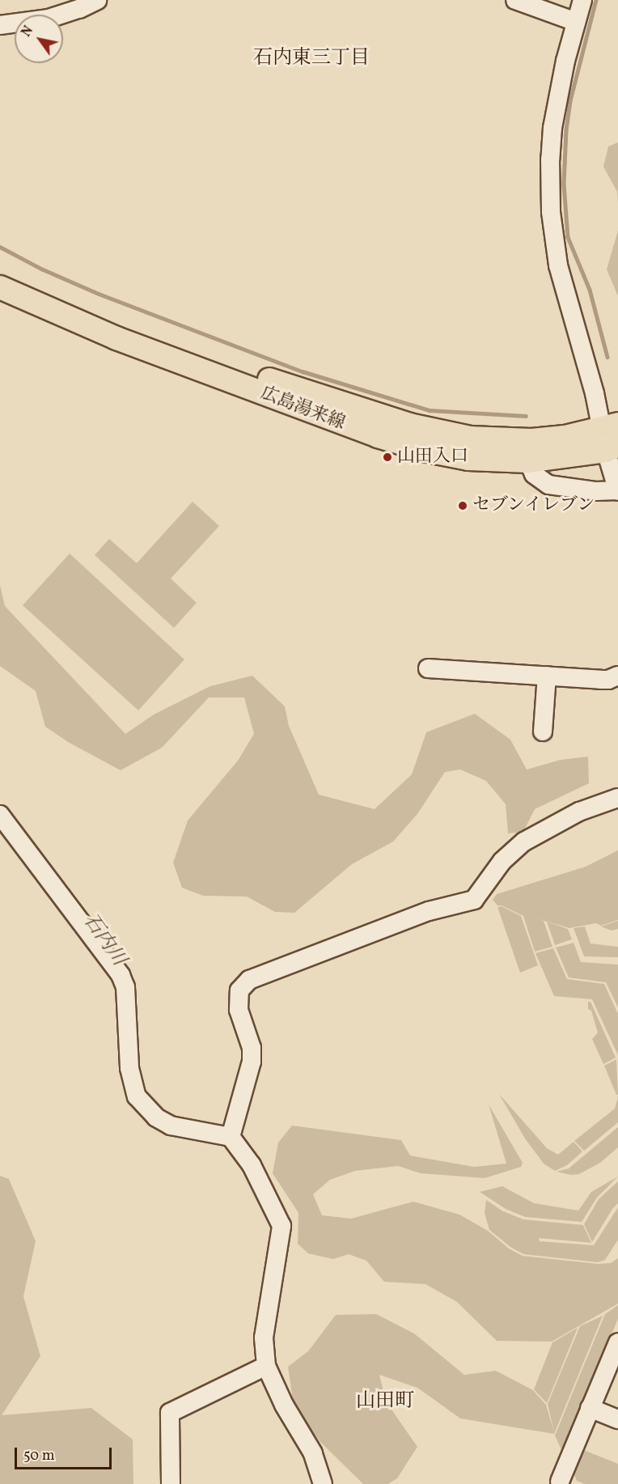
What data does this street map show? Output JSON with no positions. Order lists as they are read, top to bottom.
{
  "streets": {
    "main road": ["広島湯来線"]
  },
  "districts": ["石内東三丁目", "山田町"],
  "water": ["石内川"],
  "places": ["山田入口", "セブンイレブン"],
  "scale_bar": "50 m",
  "north": "top left"
}
